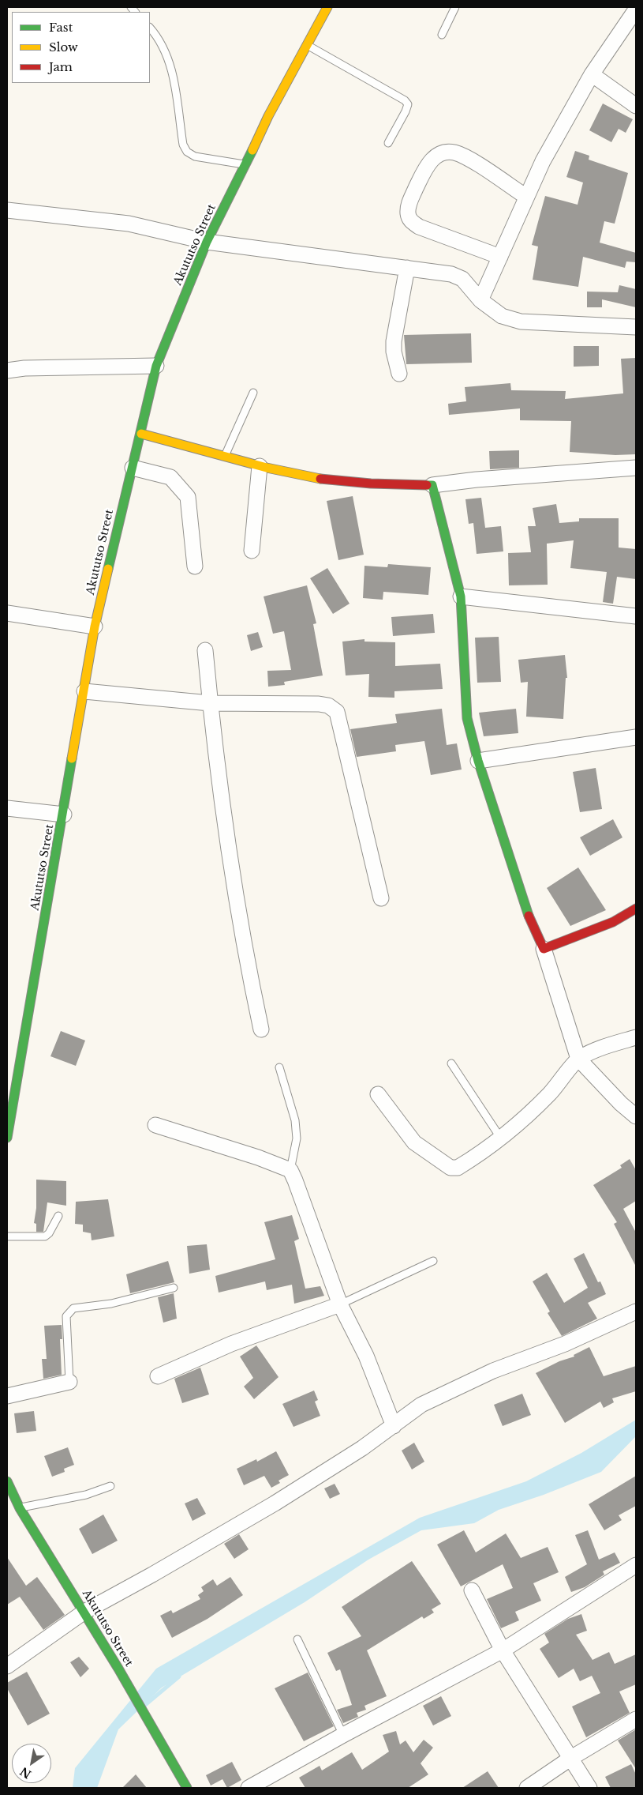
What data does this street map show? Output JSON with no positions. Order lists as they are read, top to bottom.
{
  "streets": {
    "street": ["Akututso Street"]
  },
  "legend": ["Fast", "Slow", "Jam"],
  "north": "bottom left"
}
